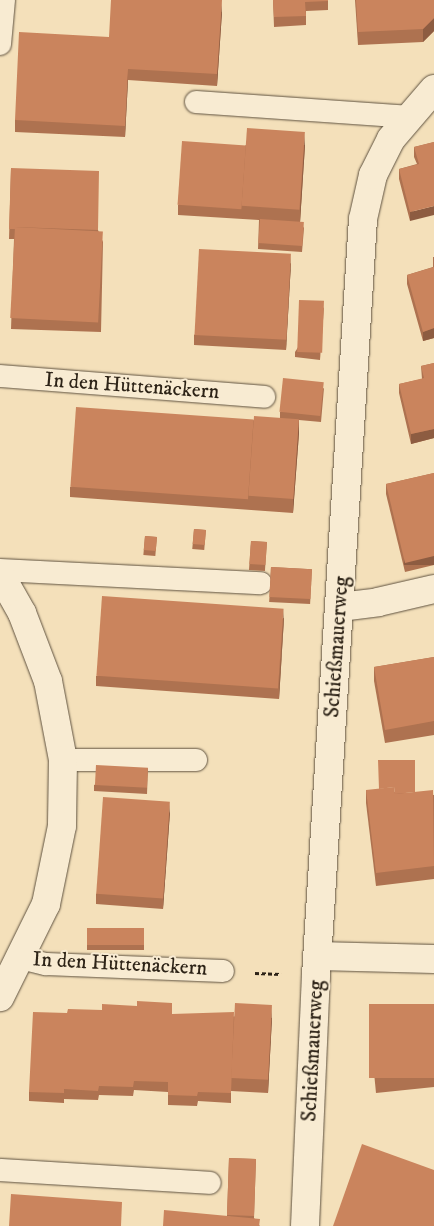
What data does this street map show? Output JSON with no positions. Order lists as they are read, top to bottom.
{
  "streets": {
    "street": ["In den Hüttenäckern", "Schießmauerweg"]
  }
}
